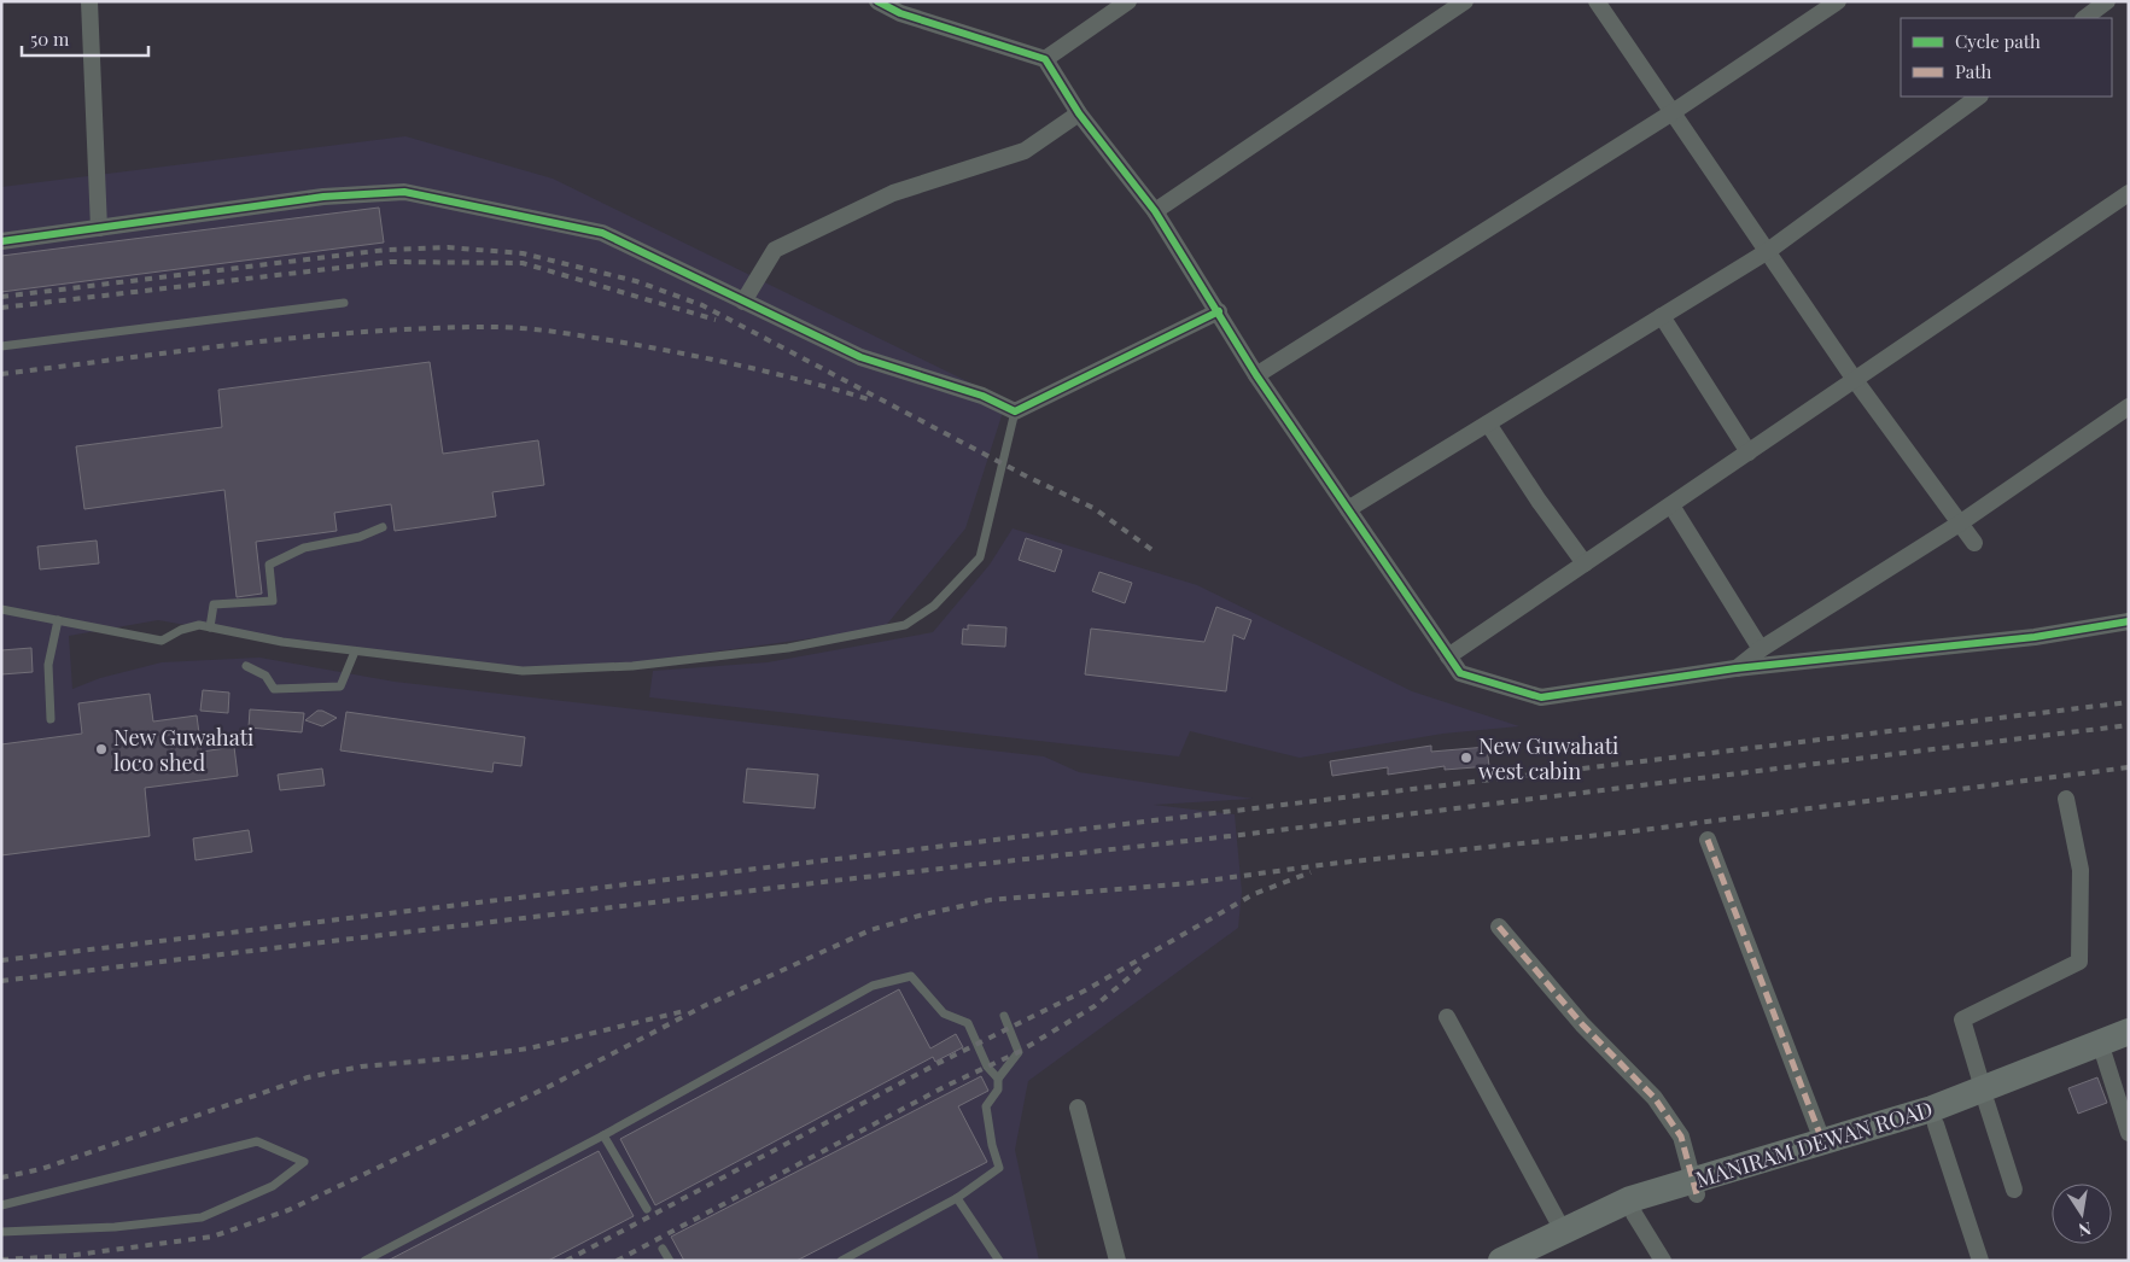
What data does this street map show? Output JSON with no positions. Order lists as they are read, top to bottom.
{
  "streets": {
    "main road": ["MANIRAM DEWAN ROAD"]
  },
  "places": ["New Guwahati loco shed", "New Guwahati west cabin"],
  "legend": ["Cycle path", "Path"],
  "scale_bar": "50 m",
  "north": "bottom"
}
